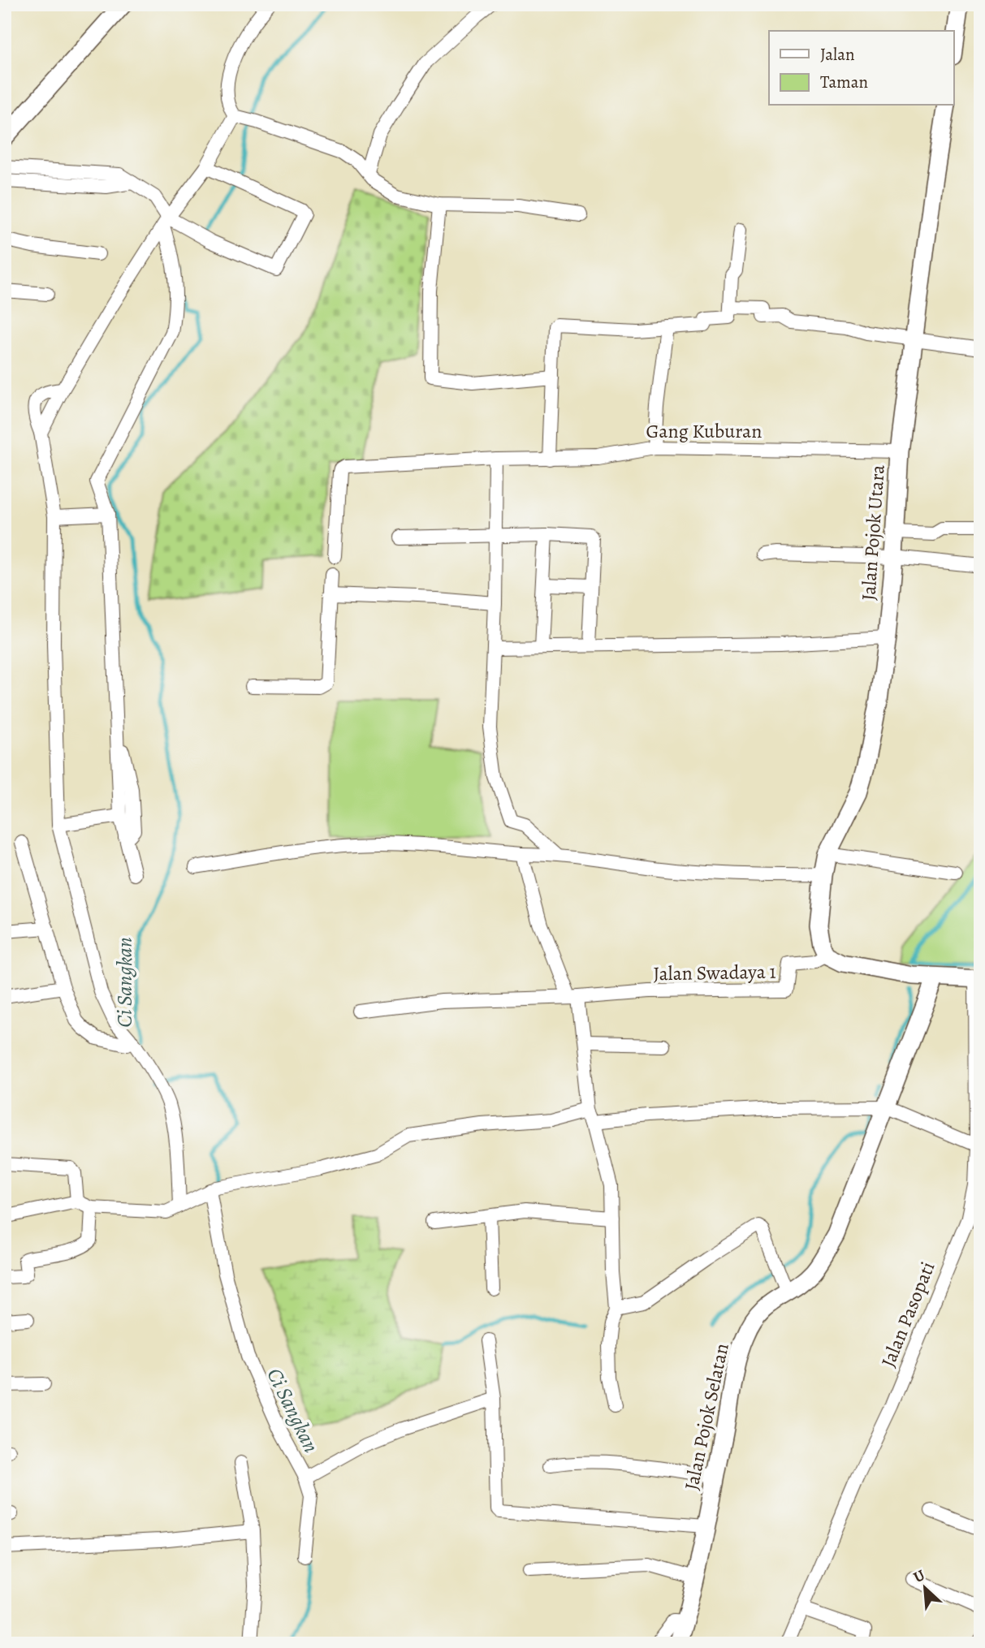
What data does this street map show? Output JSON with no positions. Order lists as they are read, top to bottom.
{
  "streets": {
    "main road": ["Jalan Pojok Utara", "Jalan Pojok Selatan"],
    "street": ["Gang Kuburan", "Jalan Swadaya 1", "Jalan Pasopati"]
  },
  "crossings": [
    ["Gang Kuburan", "Jalan Pojok Utara"],
    ["Jalan Pojok Utara", "Jalan Swadaya 1"]
  ],
  "water": ["Ci Sangkan"],
  "legend": ["Jalan", "Taman"],
  "north": "top left"
}
